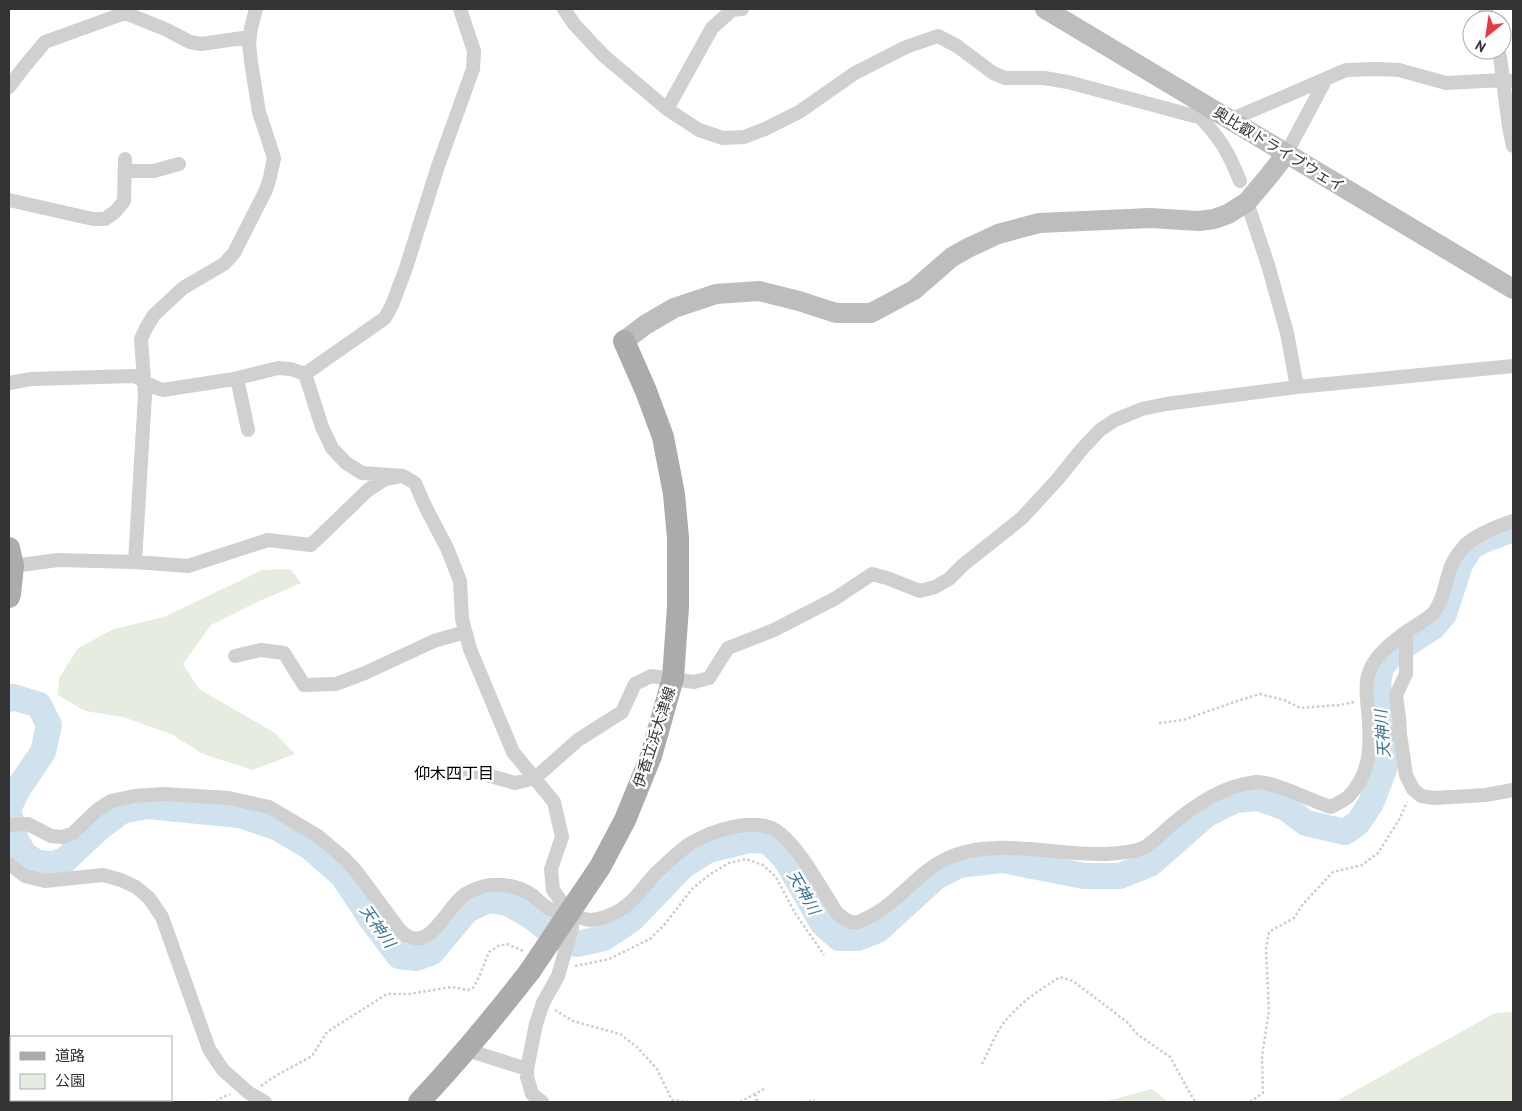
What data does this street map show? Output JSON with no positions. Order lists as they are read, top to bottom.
{
  "streets": {
    "main road": ["伊香立浜大津線"],
    "street": ["奥比叡ドライブウェイ"]
  },
  "districts": ["仰木四丁目"],
  "water": ["天神川"],
  "legend": ["道路", "公園"],
  "north": "bottom left"
}
